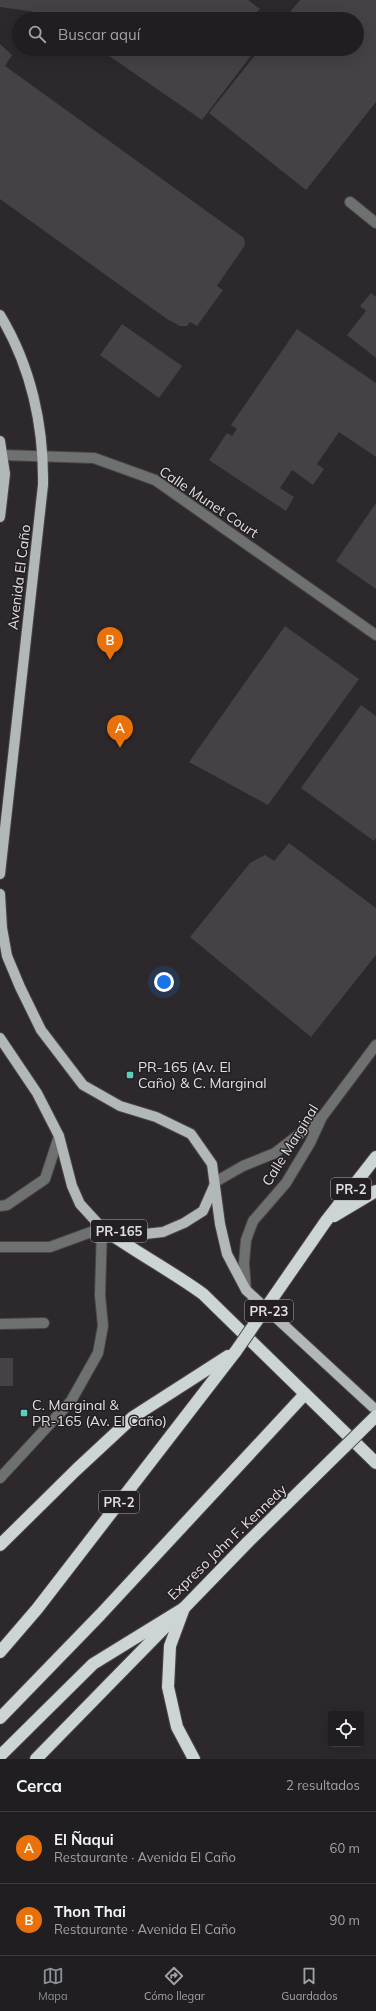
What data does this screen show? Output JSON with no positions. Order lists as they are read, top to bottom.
{
  "streets": {
    "highway": ["PR-2", "Expreso John F. Kennedy"],
    "main road": ["Avenida El Caño", "PR-165", "PR-23"],
    "street": ["Calle Munet Court", "Calle Marginal"]
  },
  "crossings": [
    ["Calle Munet Court", "Avenida El Caño"],
    ["Calle Marginal", "PR-23"],
    ["PR-165", "PR-23"]
  ],
  "places": {
    "transit": ["PR-165 (Av. El Caño) & C. Marginal", "C. Marginal & PR-165 (Av. El Caño)"]
  },
  "page": {
    "search": "Buscar aquí",
    "pins": ["B", "A"],
    "heading": ["Cerca", "2 resultados"],
    "list": [
      {
        "mark": "A",
        "name": "El Ñaqui",
        "note": "Restaurante · Avenida El Caño",
        "value": "60 m"
      },
      {
        "mark": "B",
        "name": "Thon Thai",
        "note": "Restaurante · Avenida El Caño",
        "value": "90 m"
      }
    ],
    "nav": ["Mapa", "Cómo llegar", "Guardados"]
  }
}
